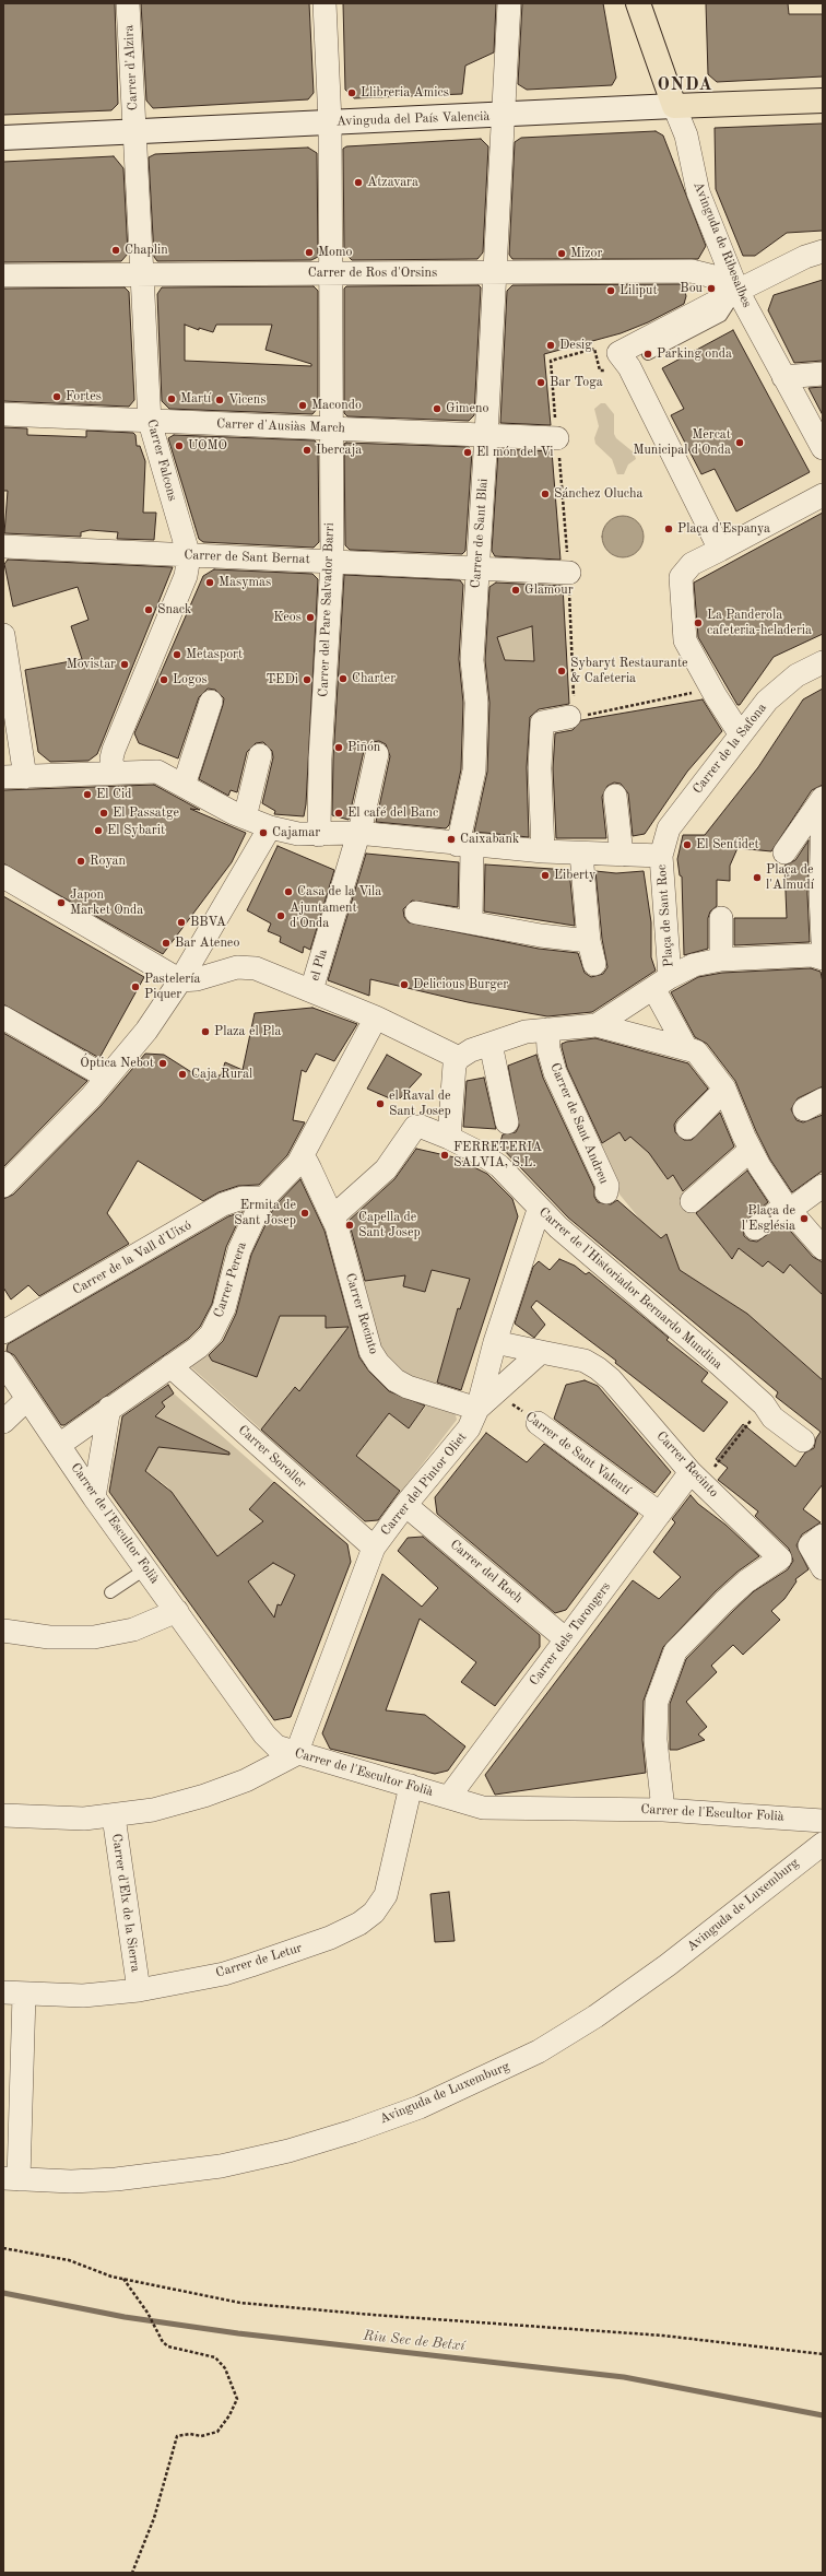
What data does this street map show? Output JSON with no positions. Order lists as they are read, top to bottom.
{
  "streets": {
    "main road": ["Avinguda del País Valencià"],
    "street": [
      "Carrer d'Alzira",
      "Avinguda de Ribesalbes",
      "Carrer de Ros d'Orsins",
      "Carrer d'Ausiàs March",
      "Carrer Falcons",
      "Carrer de Sant Blai",
      "Carrer de Sant Bernat",
      "Carrer del Pare Salvador Barri",
      "Carrer de la Safona",
      "Plaça de Sant Roc",
      "el Pla",
      "Carrer de Sant Andreu",
      "Carrer de la Vall d'Uixó",
      "Carrer Perera",
      "Carrer de l'Historiador Bernardo Mundina",
      "Carrer Recinto",
      "Carrer de Sant Valentí",
      "Carrer Soroller",
      "Carrer del Pintor Oliet",
      "Carrer de l'Escultor Folià",
      "Carrer del Roch",
      "Carrer dels Tarongers",
      "Carrer d'Elx de la Sierra",
      "Avinguda de Luxemburg",
      "Carrer de Letur"
    ]
  },
  "crossings": [
    ["Carrer d'Alzira", "Avinguda del País Valencià"],
    ["Carrer d'Alzira", "Carrer Falcons"],
    ["Avinguda del País Valencià", "Avinguda de Ribesalbes"],
    ["Avinguda del País Valencià", "Carrer Falcons"],
    ["Avinguda del País Valencià", "Carrer de Sant Blai"],
    ["Avinguda del País Valencià", "Carrer del Pare Salvador Barri"],
    ["Avinguda de Ribesalbes", "Carrer de Ros d'Orsins"],
    ["Carrer de Ros d'Orsins", "Carrer Falcons"],
    ["Carrer de Ros d'Orsins", "Carrer de Sant Blai"],
    ["Carrer de Ros d'Orsins", "Carrer del Pare Salvador Barri"],
    ["Carrer d'Ausiàs March", "Carrer Falcons"],
    ["Carrer d'Ausiàs March", "Carrer de Sant Blai"],
    ["Carrer d'Ausiàs March", "Carrer del Pare Salvador Barri"],
    ["Carrer Falcons", "Carrer de Sant Bernat"],
    ["Carrer de Sant Blai", "Carrer de Sant Bernat"],
    ["Carrer de Sant Bernat", "Carrer del Pare Salvador Barri"],
    ["Carrer de la Safona", "Plaça de Sant Roc"],
    ["Carrer de la Vall d'Uixó", "Carrer Perera"],
    ["Carrer Perera", "Carrer Soroller"],
    ["Carrer Perera", "Carrer de l'Escultor Folià"],
    ["Carrer de l'Historiador Bernardo Mundina", "Carrer del Pintor Oliet"],
    ["Carrer Recinto", "Carrer del Pintor Oliet"],
    ["Carrer Recinto", "Carrer dels Tarongers"],
    ["Carrer de Sant Valentí", "Carrer dels Tarongers"],
    ["Carrer Soroller", "Carrer del Pintor Oliet"],
    ["Carrer del Pintor Oliet", "Carrer de l'Escultor Folià"],
    ["Carrer del Pintor Oliet", "Carrer del Roch"],
    ["Carrer de l'Escultor Folià", "Carrer dels Tarongers"],
    ["Carrer de l'Escultor Folià", "Carrer de Letur"],
    ["Carrer del Roch", "Carrer dels Tarongers"],
    ["Carrer d'Elx de la Sierra", "Carrer de Letur"]
  ],
  "districts": ["ONDA"],
  "water": ["Riu Sec de Betxí"],
  "places": [
    "Llibreria Amics",
    "Atzavara",
    "Chaplin",
    "Momo",
    "Mizor",
    "Bou",
    "Liliput",
    "Desig",
    "Parking onda",
    "Bar Toga",
    "Fortes",
    "Martí",
    "Vicens",
    "Macondo",
    "Gimeno",
    "Mercat Municipal d'Onda",
    "UOMO",
    "Ibercaja",
    "El món del Vi",
    "Sánchez Olucha",
    "Plaça d'Espanya",
    "Masymas",
    "Glamour",
    "Snack",
    "Keos",
    "La Panderola cafeteria-heladeria",
    "Metasport",
    "Movistar",
    "Sybaryt Restaurante & Cafeteria",
    "Charter",
    "Logos",
    "TEDi",
    "Piñón",
    "El Cid",
    "El Passatge",
    "El café del Banc",
    "El Sybarit",
    "Cajamar",
    "Caixabank",
    "El Sentidet",
    "Royan",
    "Liberty",
    "Plaça de l'Almudí",
    "Casa de la Vila",
    "Japon Market Onda",
    "Ajuntament d'Onda",
    "BBVA",
    "Bar Ateneo",
    "Delicious Burger",
    "Pastelería Piquer",
    "Plaza el Pla",
    "Óptica Nebot",
    "Caja Rural",
    "el Raval de Sant Josep",
    "FERRETERIA SALVIA, S.L.",
    "Ermita de Sant Josep",
    "Plaça de l'Església",
    "Capella de Sant Josep"
  ]
}
